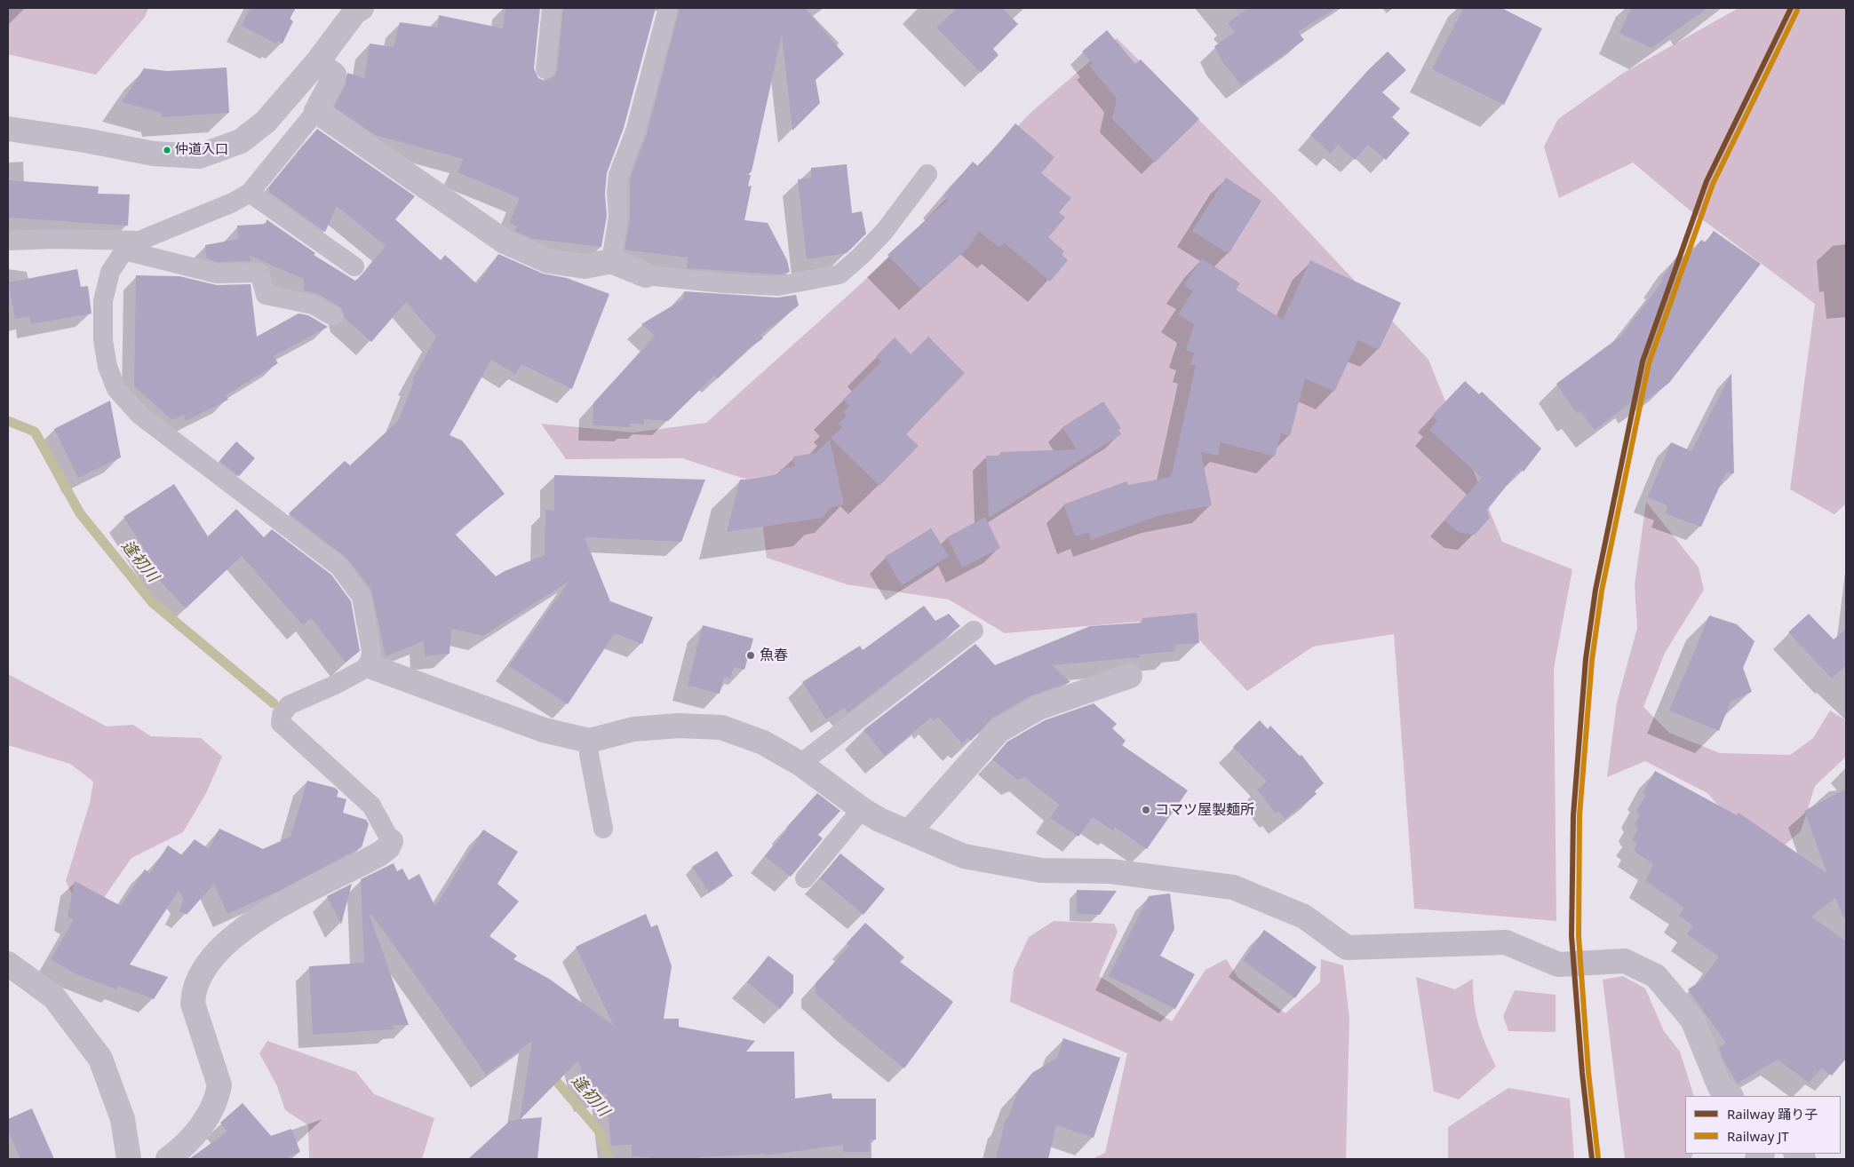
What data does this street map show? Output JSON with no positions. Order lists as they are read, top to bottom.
{
  "water": ["逢初川"],
  "places": ["仲道入口", "魚春", "コマツ屋製麺所"],
  "lines": ["rail line 踊り子", "rail line JT"],
  "legend": ["Railway 踊り子", "Railway JT"]
}
